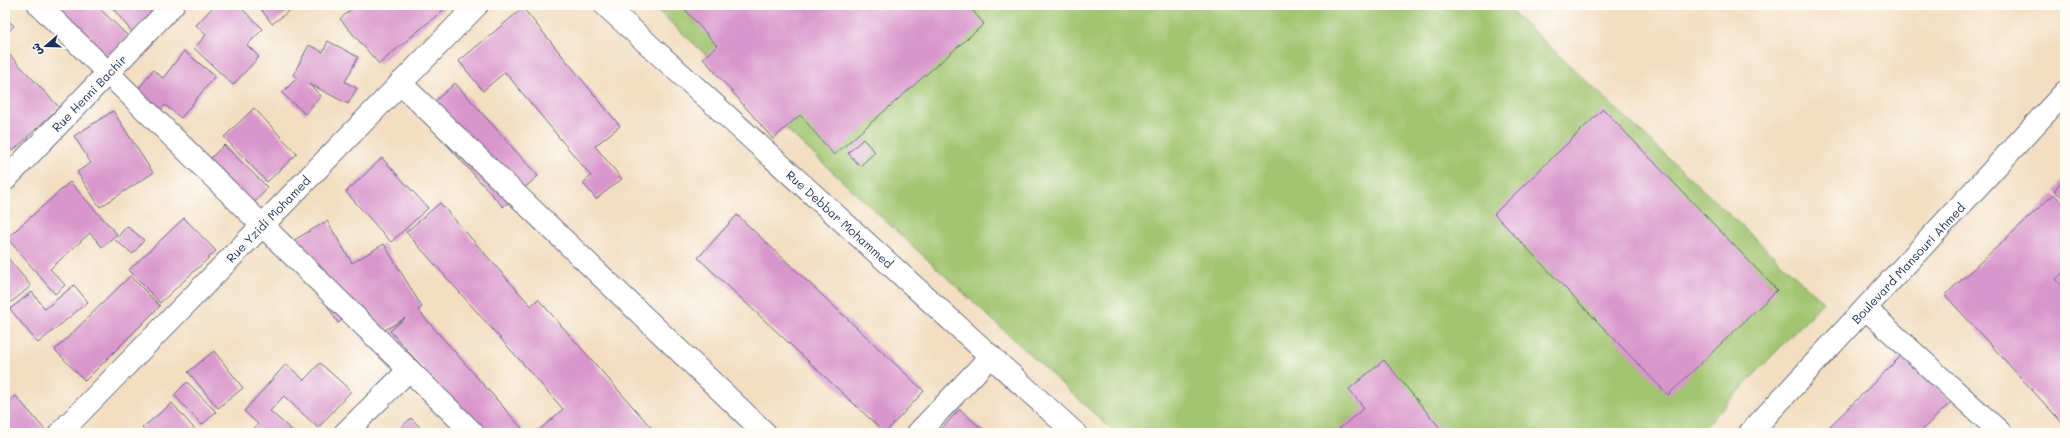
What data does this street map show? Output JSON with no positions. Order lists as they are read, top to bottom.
{
  "streets": {
    "street": [
      "Rue Henni Bachir",
      "Rue Yzidi Mohamed",
      "Rue Debbar Mohammed",
      "Boulevard Mansouri Ahmed"
    ]
  },
  "north": "left"
}
